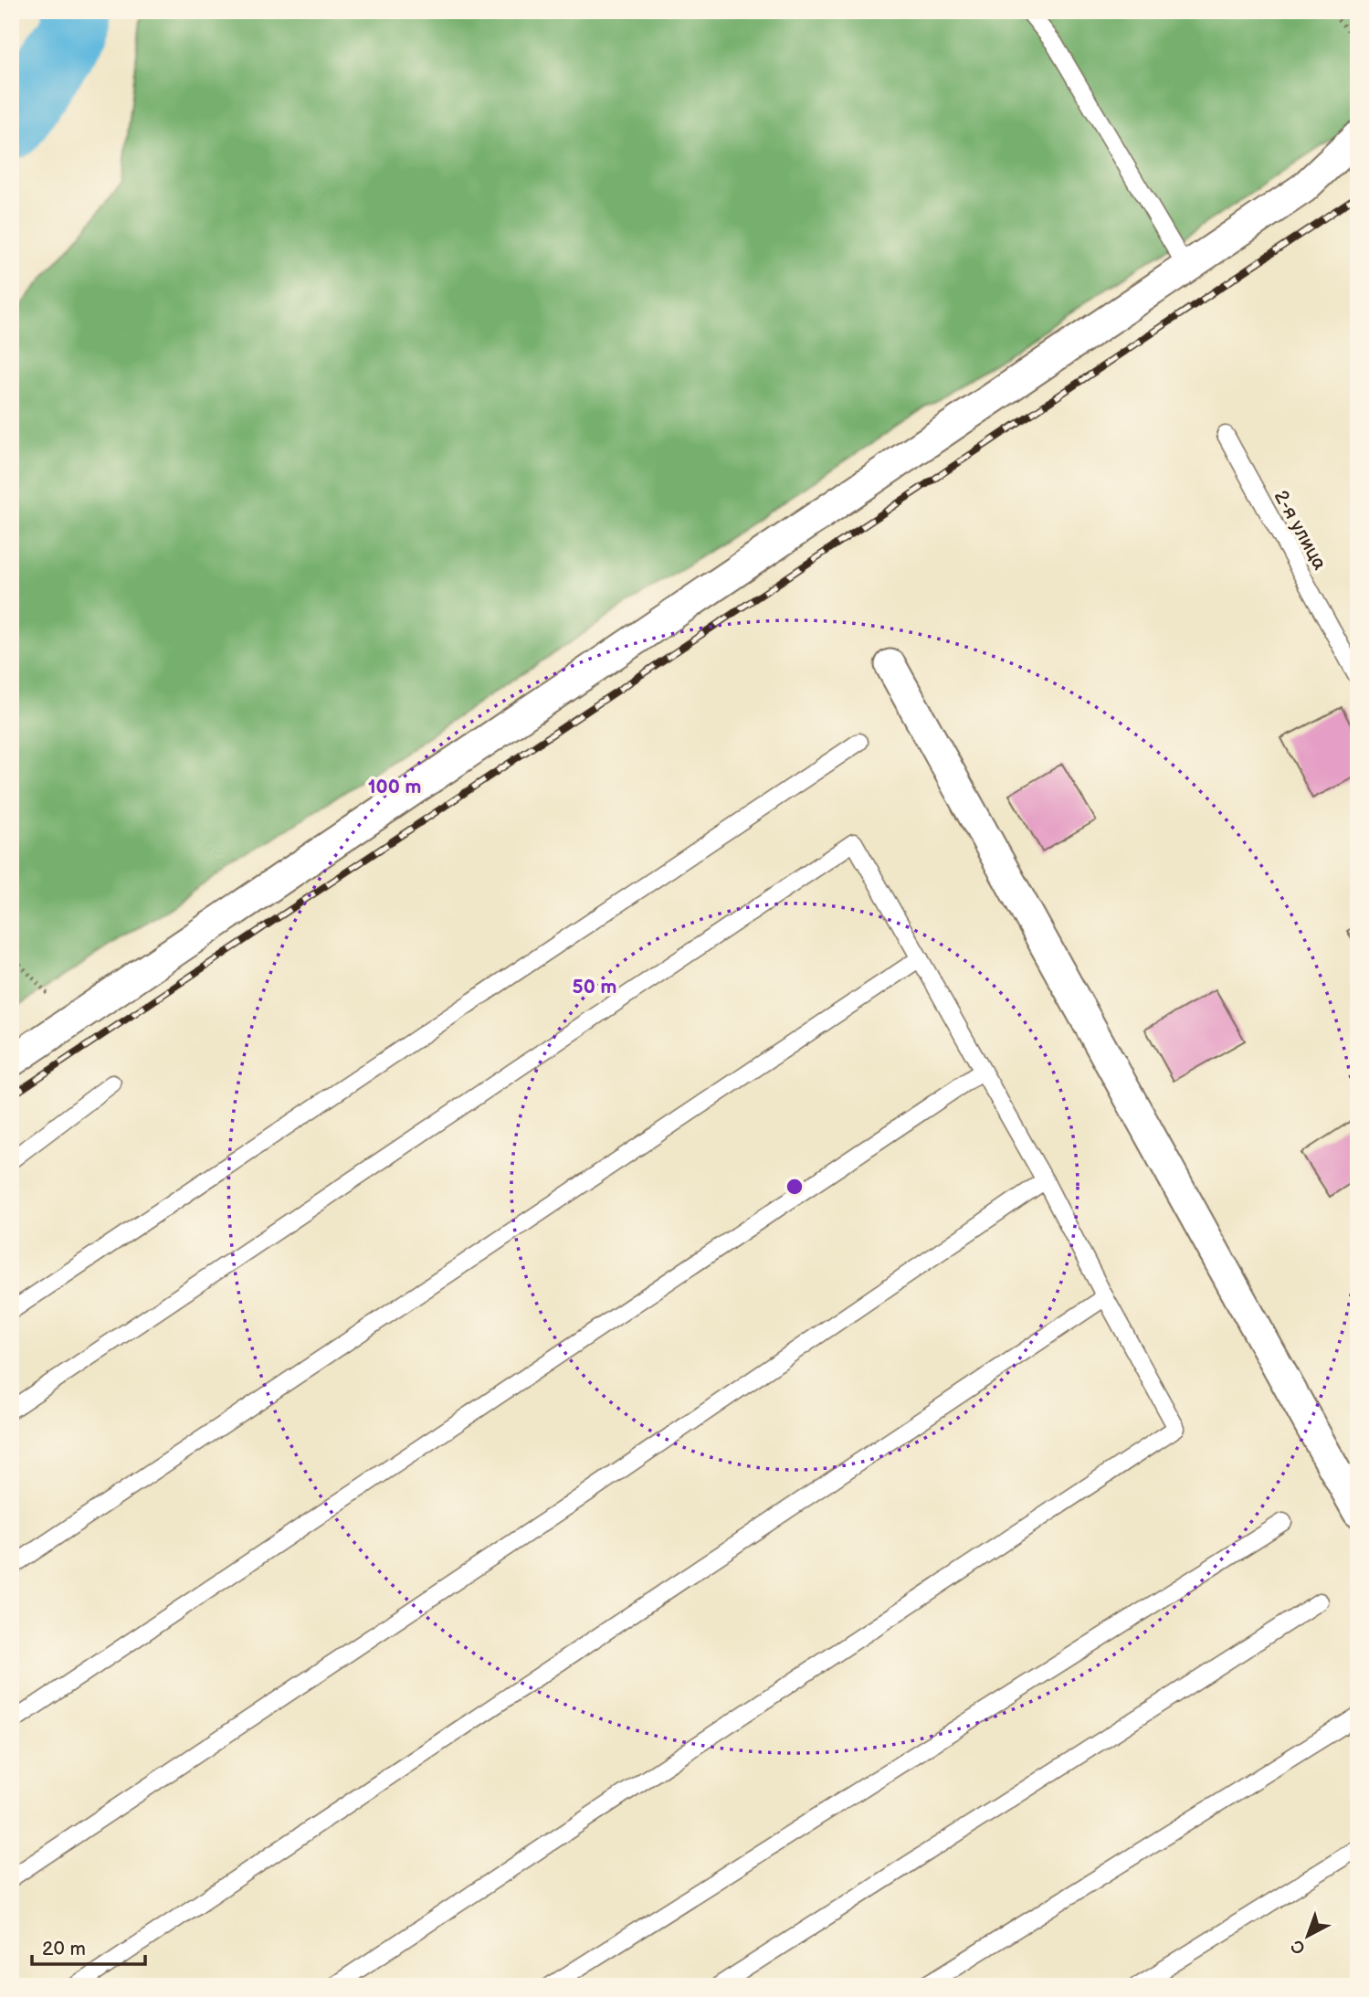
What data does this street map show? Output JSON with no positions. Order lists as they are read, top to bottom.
{
  "streets": {
    "lane": ["2-я улица"]
  },
  "scale_bar": "20 m",
  "north": "bottom left",
  "rings": ["100 m", "50 m"]
}
